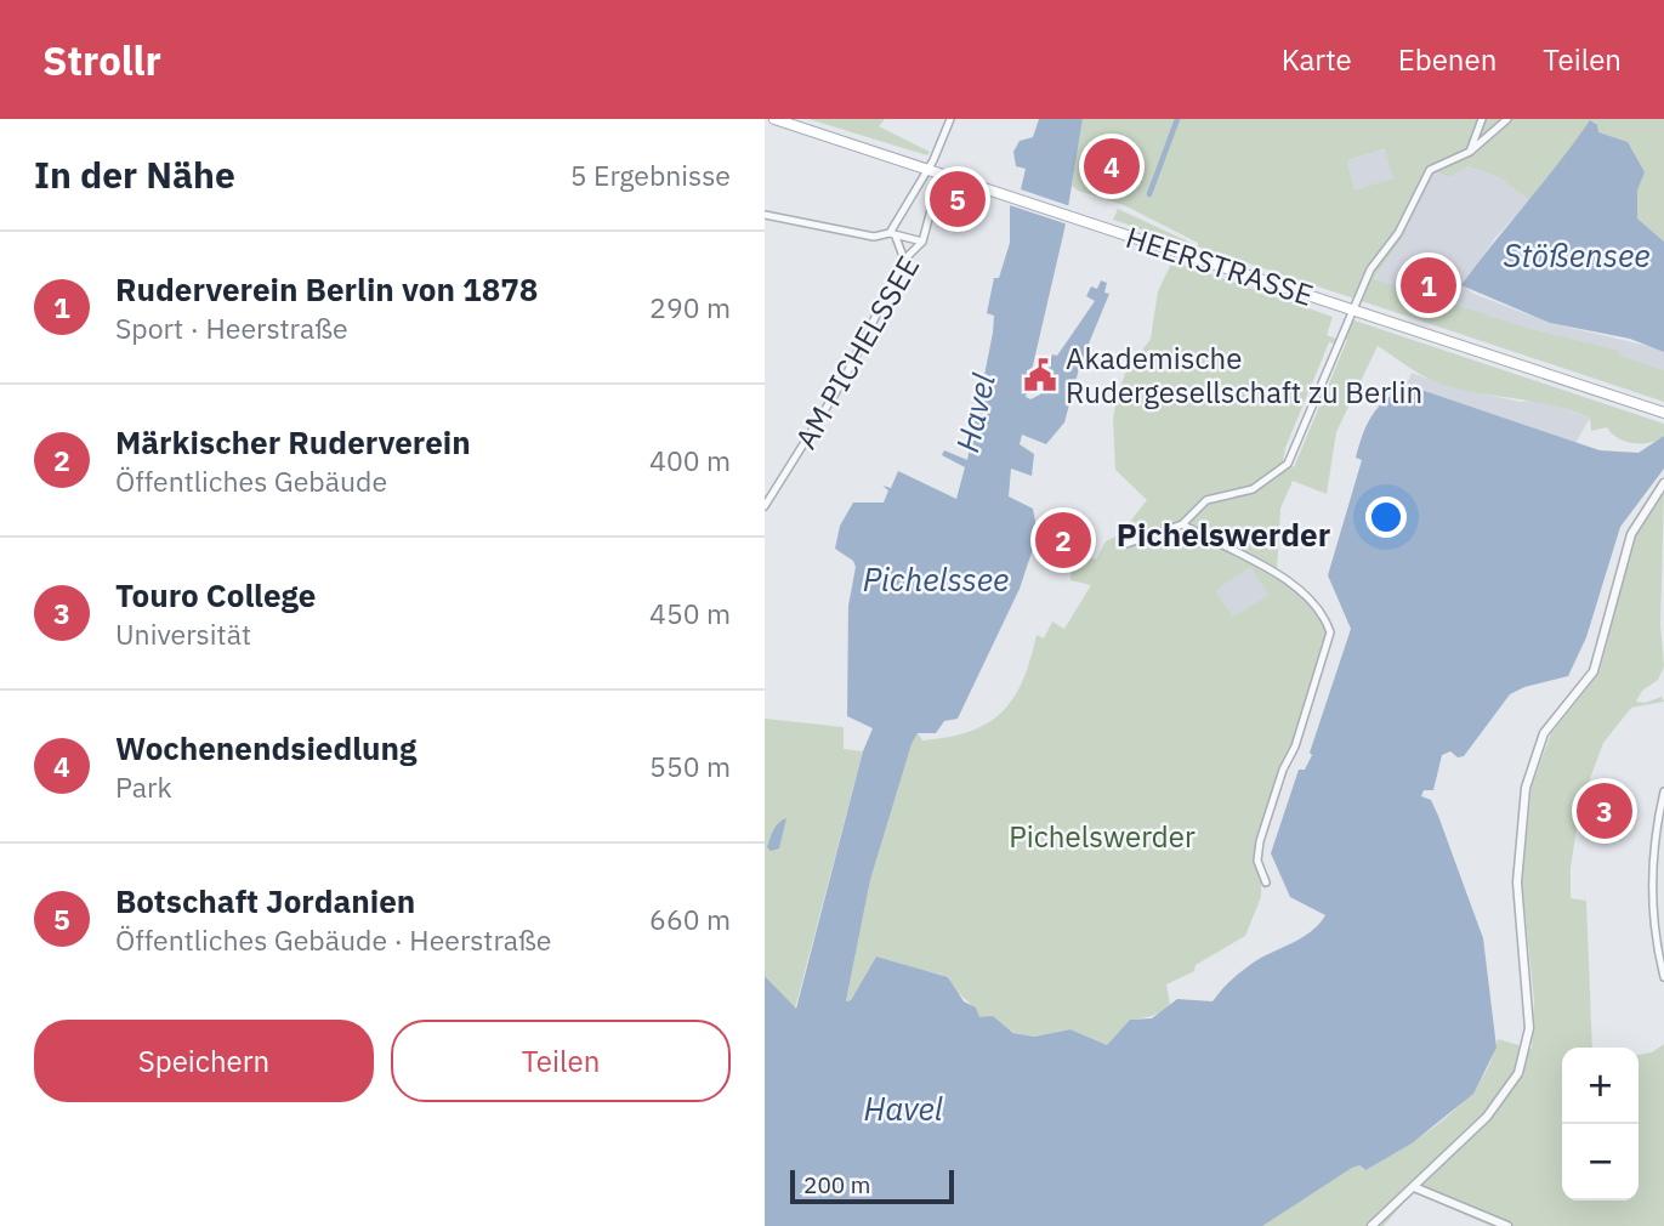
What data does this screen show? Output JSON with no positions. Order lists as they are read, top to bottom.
{
  "streets": {
    "main road": ["HEERSTRASSE"],
    "street": ["AM PICHELSSEE"]
  },
  "districts": ["Pichelswerder"],
  "water": ["Stößensee", "Havel", "Pichelssee"],
  "parks": ["Pichelswerder"],
  "places": {
    "public building": ["Akademische Rudergesellschaft zu Berlin"]
  },
  "scale_bar": "200 m",
  "page": {
    "header": "Strollr",
    "nav": ["Karte", "Ebenen", "Teilen"],
    "heading": ["In der Nähe", "5 Ergebnisse"],
    "pins": [
      "4",
      "5",
      "1",
      "2",
      "3"
    ],
    "list": [
      {
        "mark": "1",
        "name": "Ruderverein Berlin von 1878",
        "note": "Sport · Heerstraße",
        "value": "290 m"
      },
      {
        "mark": "2",
        "name": "Märkischer Ruderverein",
        "note": "Öffentliches Gebäude",
        "value": "400 m"
      },
      {
        "mark": "3",
        "name": "Touro College",
        "note": "Universität",
        "value": "450 m"
      },
      {
        "mark": "4",
        "name": "Wochenendsiedlung",
        "note": "Park",
        "value": "550 m"
      },
      {
        "mark": "5",
        "name": "Botschaft Jordanien",
        "note": "Öffentliches Gebäude · Heerstraße",
        "value": "660 m"
      }
    ],
    "buttons": ["Speichern", "Teilen"],
    "map_buttons": ["+", "−"],
    "scale": "200 m"
  }
}
